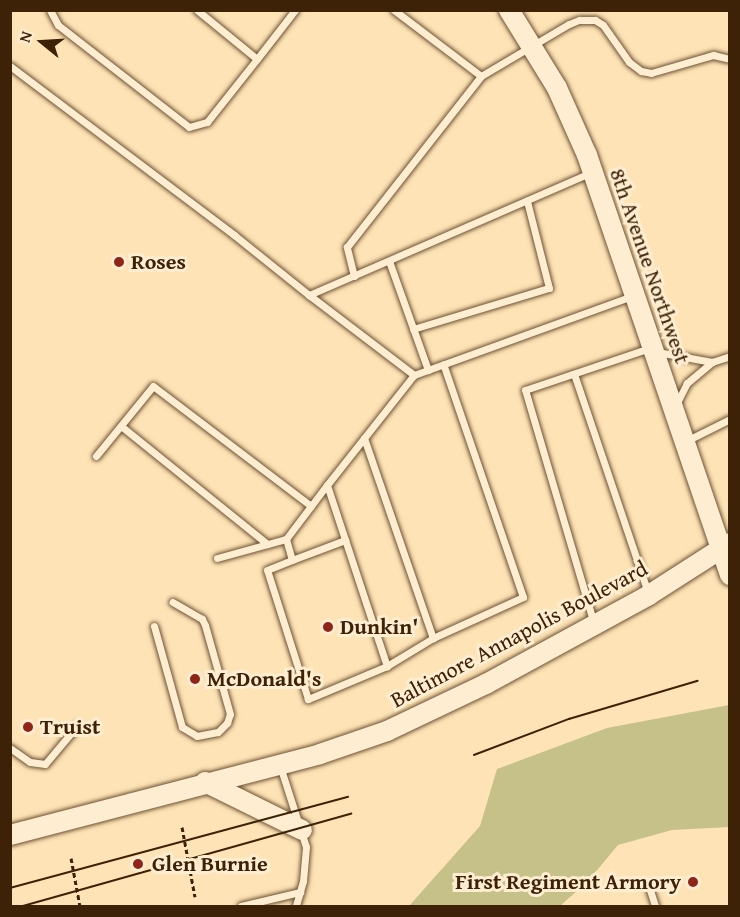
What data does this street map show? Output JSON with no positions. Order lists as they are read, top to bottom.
{
  "streets": {
    "main road": ["8th Avenue Northwest", "Baltimore Annapolis Boulevard"]
  },
  "crossings": [
    ["8th Avenue Northwest", "Baltimore Annapolis Boulevard"]
  ],
  "places": [
    "Roses",
    "Dunkin'",
    "McDonald's",
    "Truist",
    "Glen Burnie",
    "First Regiment Armory"
  ],
  "north": "left"
}
